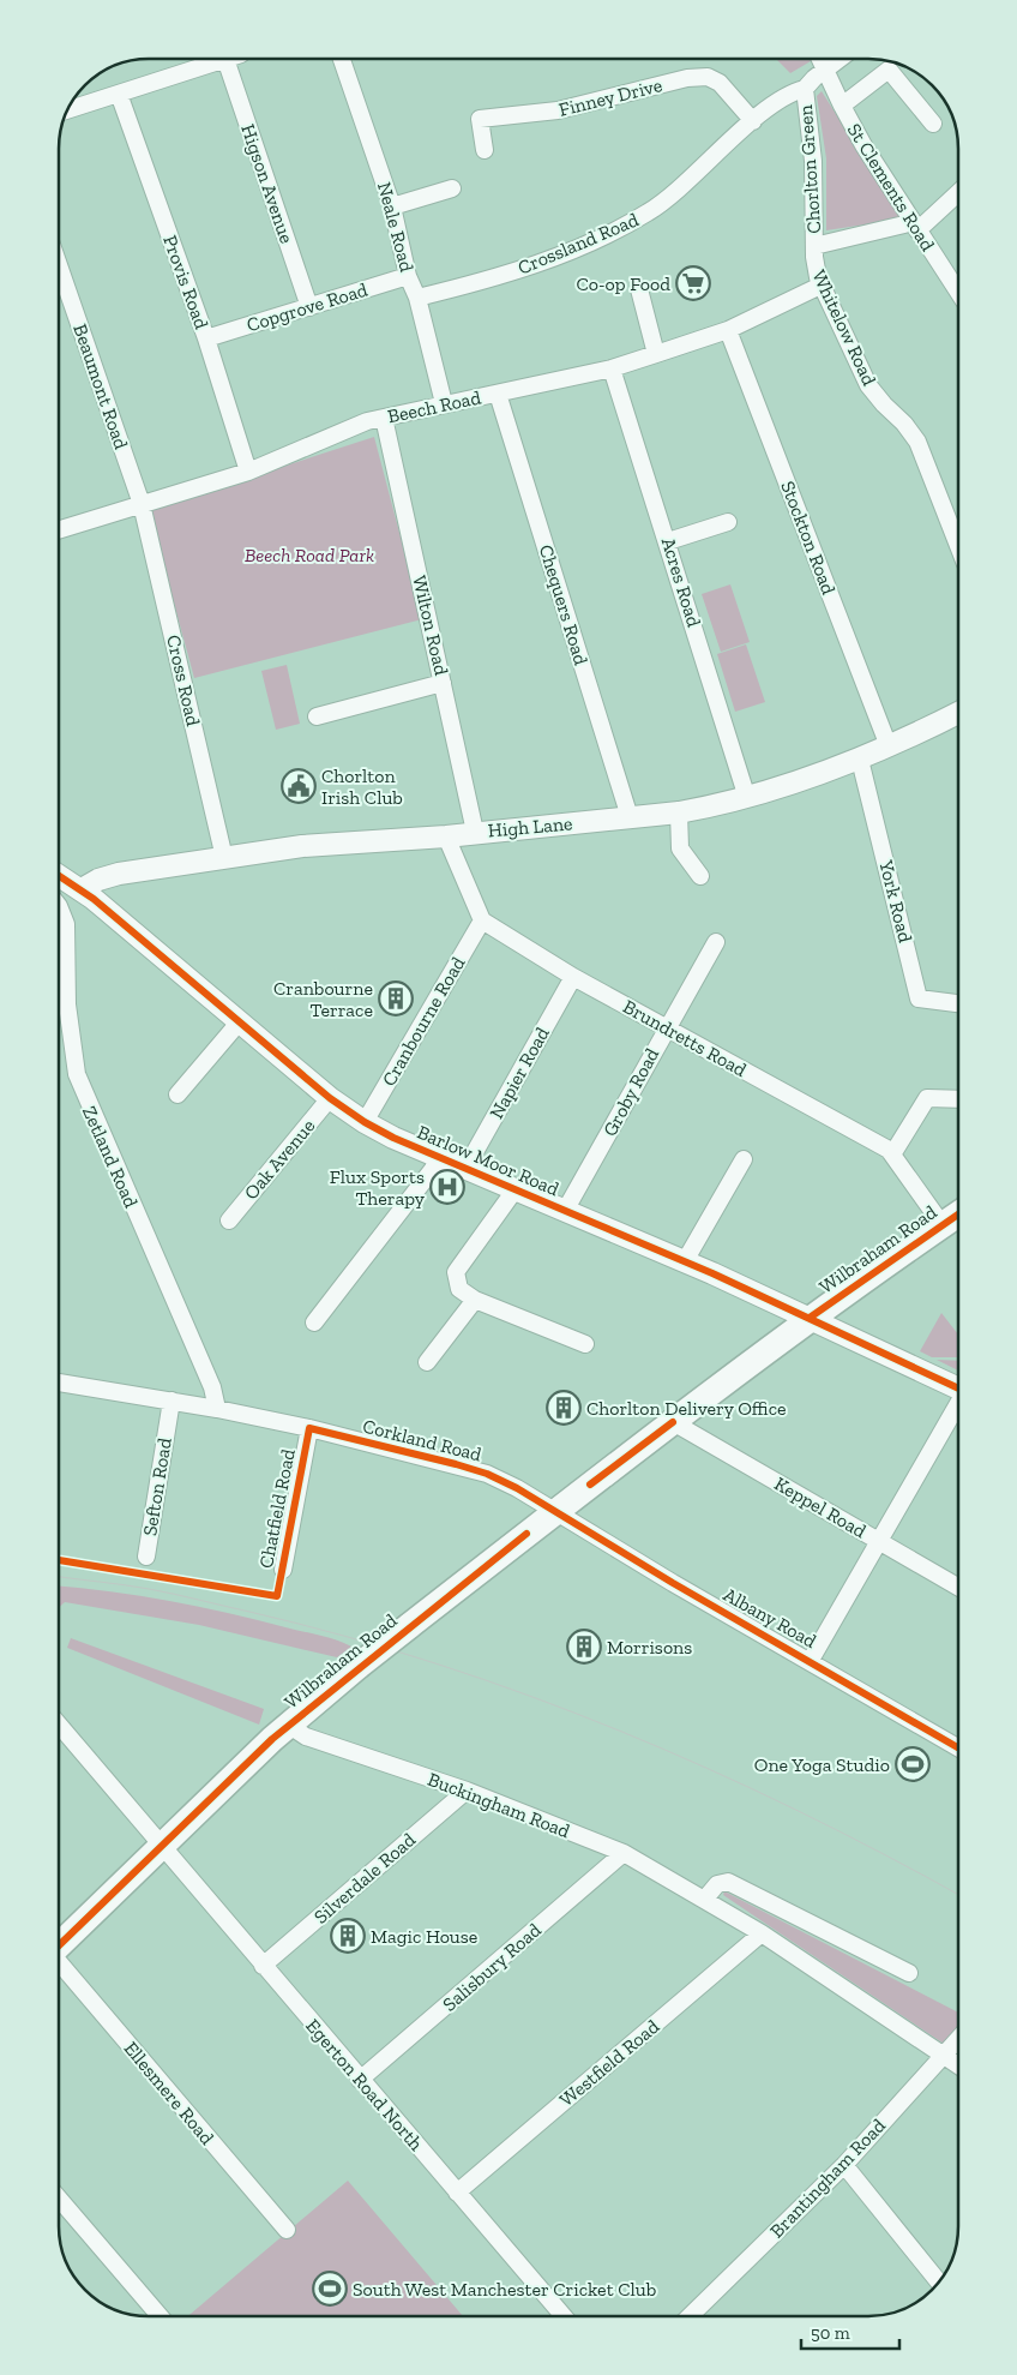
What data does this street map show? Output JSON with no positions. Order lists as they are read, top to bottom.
{
  "streets": {
    "highway": ["Wilbraham Road"],
    "main road": ["High Lane", "Barlow Moor Road"],
    "street": [
      "Finney Drive",
      "Chorlton Green",
      "Higson Avenue",
      "St Clements Road",
      "Neale Road",
      "Crossland Road",
      "Provis Road",
      "Copgrove Road",
      "Whitelow Road",
      "Beaumont Road",
      "Beech Road",
      "Stockton Road",
      "Acres Road",
      "Chequers Road",
      "Wilton Road",
      "Cross Road",
      "York Road",
      "Cranbourne Road",
      "Brundretts Road",
      "Napier Road",
      "Groby Road",
      "Zetland Road",
      "Oak Avenue",
      "Corkland Road",
      "Sefton Road",
      "Keppel Road",
      "Chatfield Road",
      "Albany Road",
      "Buckingham Road",
      "Silverdale Road",
      "Salisbury Road",
      "Westfield Road",
      "Egerton Road North",
      "Ellesmere Road",
      "Brantingham Road"
    ]
  },
  "crossings": [
    ["Finney Drive", "Crossland Road"],
    ["Chorlton Green", "St Clements Road"],
    ["Chorlton Green", "Crossland Road"],
    ["Chorlton Green", "Whitelow Road"],
    ["Higson Avenue", "Copgrove Road"],
    ["Neale Road", "Crossland Road"],
    ["Neale Road", "Copgrove Road"],
    ["Neale Road", "Beech Road"],
    ["Provis Road", "Copgrove Road"],
    ["Provis Road", "Beech Road"],
    ["Whitelow Road", "Beech Road"],
    ["Beaumont Road", "Beech Road"],
    ["Beaumont Road", "Cross Road"],
    ["Beech Road", "Stockton Road"],
    ["Beech Road", "Acres Road"],
    ["Beech Road", "Chequers Road"],
    ["Beech Road", "Wilton Road"],
    ["Beech Road", "Cross Road"],
    ["Stockton Road", "High Lane"],
    ["Acres Road", "High Lane"],
    ["Chequers Road", "High Lane"],
    ["Wilton Road", "High Lane"],
    ["Cross Road", "High Lane"],
    ["High Lane", "York Road"],
    ["High Lane", "Barlow Moor Road"],
    ["Cranbourne Road", "Brundretts Road"],
    ["Cranbourne Road", "Barlow Moor Road"],
    ["Brundretts Road", "Napier Road"],
    ["Brundretts Road", "Groby Road"],
    ["Brundretts Road", "Wilbraham Road"],
    ["Napier Road", "Barlow Moor Road"],
    ["Groby Road", "Barlow Moor Road"],
    ["Zetland Road", "Corkland Road"],
    ["Oak Avenue", "Barlow Moor Road"],
    ["Barlow Moor Road", "Wilbraham Road"],
    ["Wilbraham Road", "Corkland Road"],
    ["Wilbraham Road", "Keppel Road"],
    ["Wilbraham Road", "Albany Road"],
    ["Wilbraham Road", "Buckingham Road"],
    ["Wilbraham Road", "Egerton Road North"],
    ["Corkland Road", "Sefton Road"],
    ["Corkland Road", "Chatfield Road"],
    ["Corkland Road", "Albany Road"],
    ["Buckingham Road", "Silverdale Road"],
    ["Buckingham Road", "Salisbury Road"],
    ["Buckingham Road", "Westfield Road"],
    ["Buckingham Road", "Brantingham Road"],
    ["Silverdale Road", "Egerton Road North"],
    ["Salisbury Road", "Egerton Road North"],
    ["Westfield Road", "Egerton Road North"]
  ],
  "parks": ["Beech Road Park"],
  "places": {
    "supermarket": ["Co-op Food"],
    "public building": ["Chorlton Irish Club"],
    "building": [
      "Cranbourne Terrace",
      "Chorlton Delivery Office",
      "Morrisons",
      "Magic House"
    ],
    "hospital": ["Flux Sports Therapy"],
    "sports": ["One Yoga Studio", "South West Manchester Cricket Club"]
  },
  "scale_bar": "50 m"
}
